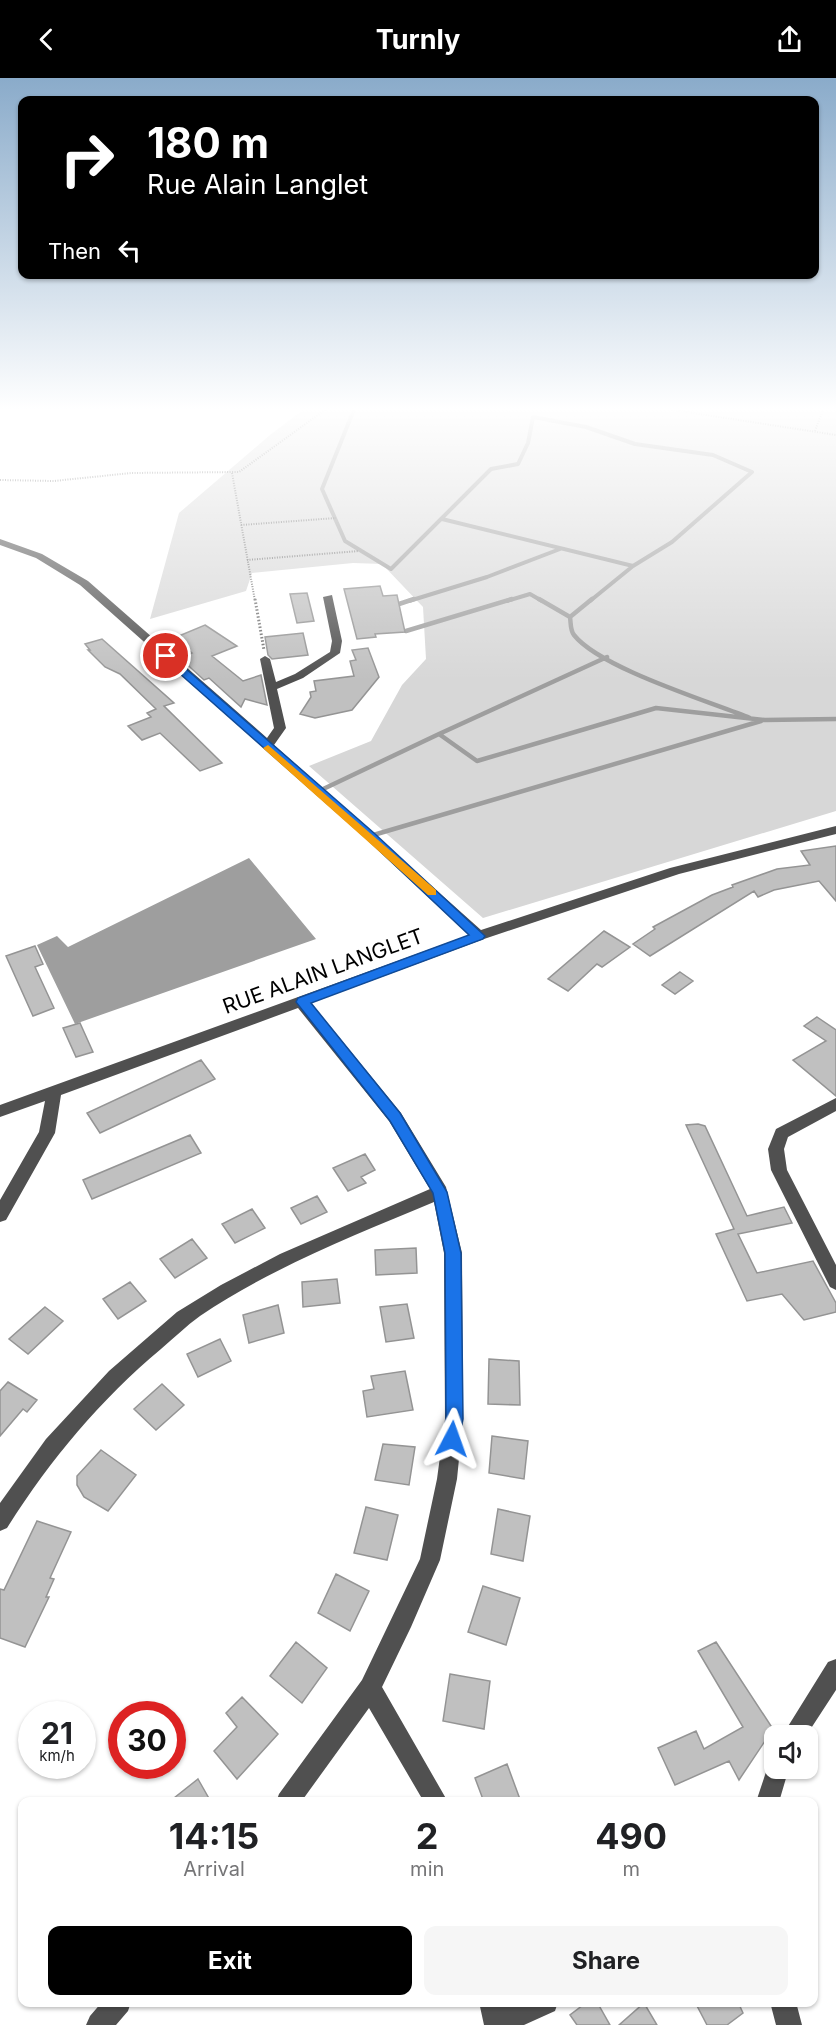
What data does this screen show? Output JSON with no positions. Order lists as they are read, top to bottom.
{
  "streets": {
    "street": ["RUE ALAIN LANGLET"]
  },
  "page": {
    "header": "Turnly",
    "turn": ["180 m", "Rue Alain Langlet"],
    "then": "Then",
    "speed": "21 km/h",
    "limit": "30",
    "eta": [
      "14:15",
      "Arrival",
      "2",
      "min",
      "490",
      "m"
    ],
    "buttons": ["Exit", "Share"]
  }
}
